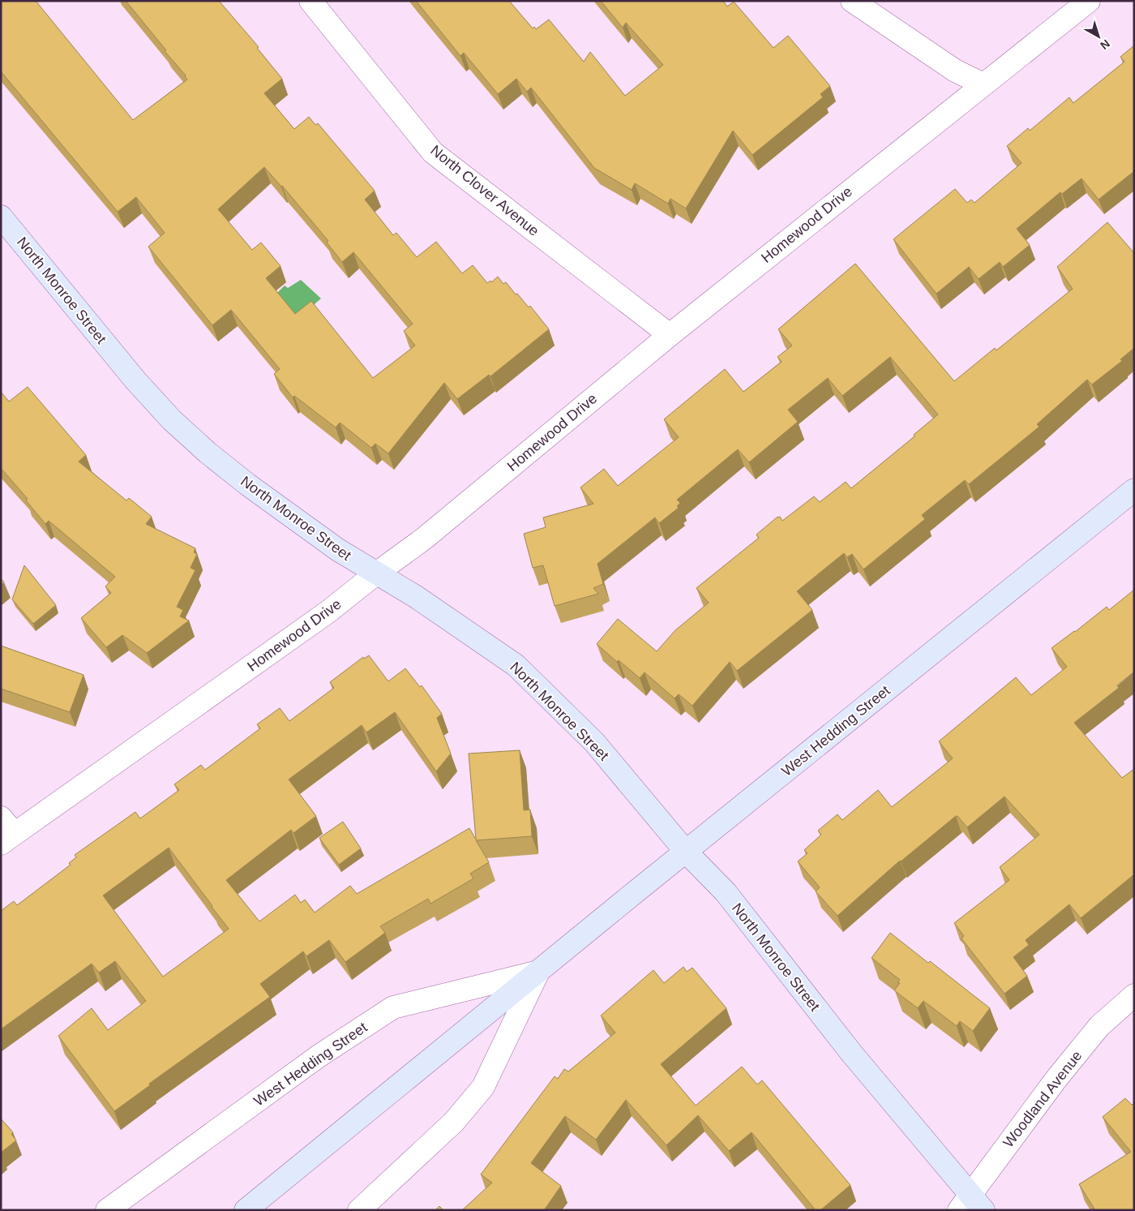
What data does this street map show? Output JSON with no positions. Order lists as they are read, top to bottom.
{
  "streets": {
    "main road": ["North Monroe Street", "West Hedding Street"],
    "street": ["North Clover Avenue", "Homewood Drive", "Woodland Avenue"]
  },
  "crossings": [
    ["North Clover Avenue", "Homewood Drive"],
    ["Homewood Drive", "North Monroe Street"],
    ["North Monroe Street", "West Hedding Street"],
    ["North Monroe Street", "Woodland Avenue"]
  ],
  "north": "bottom right"
}
